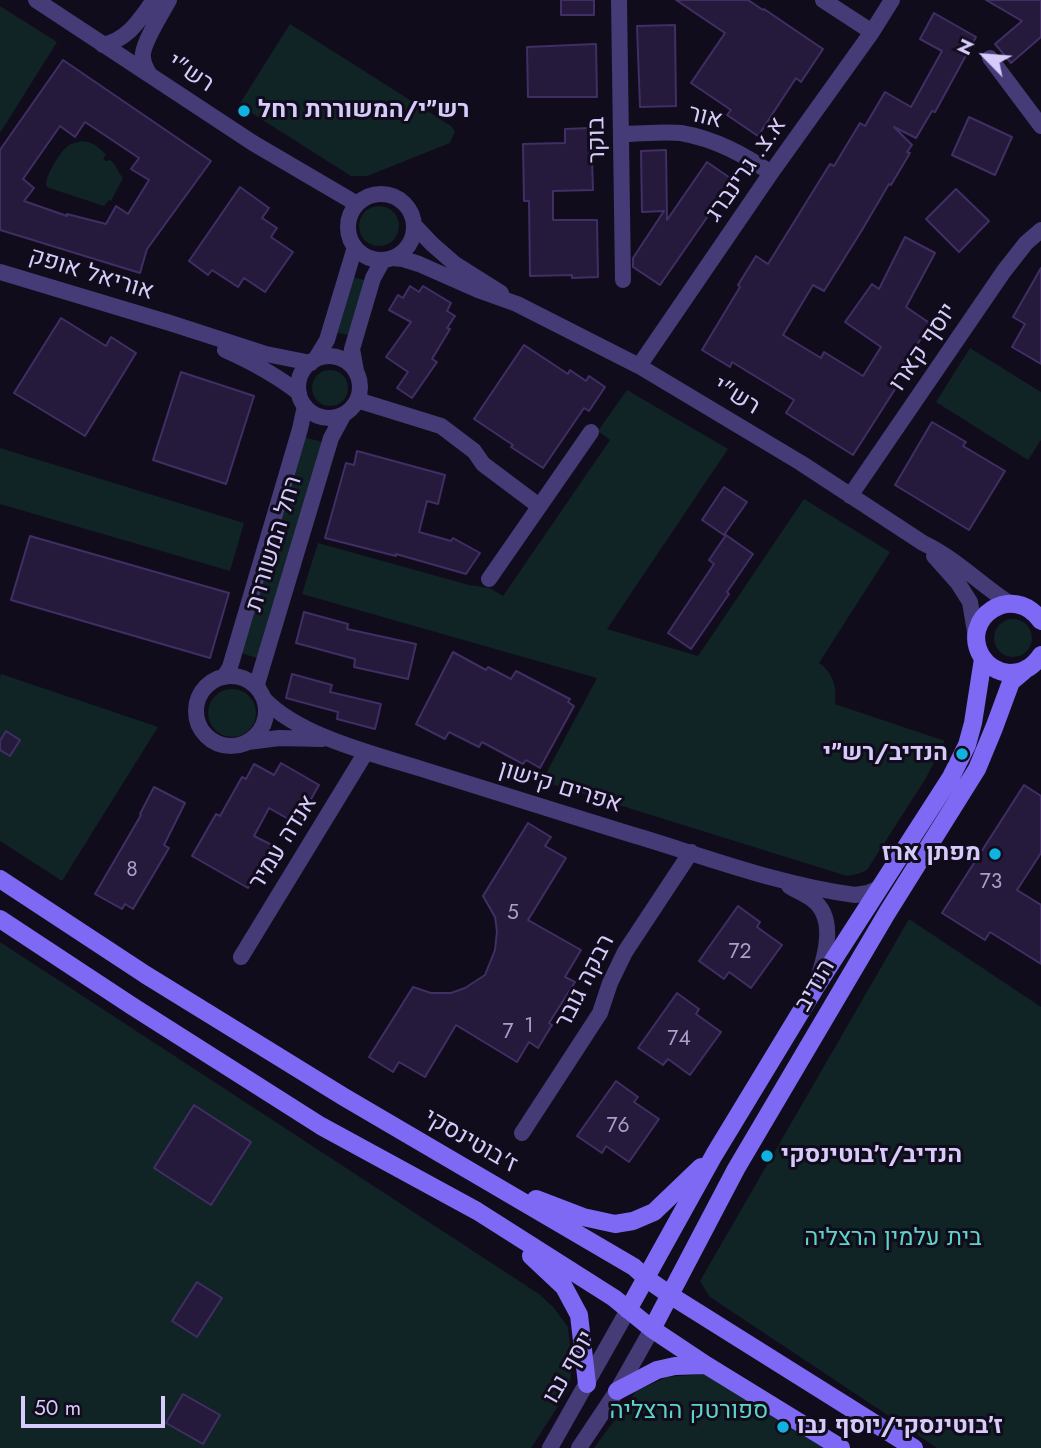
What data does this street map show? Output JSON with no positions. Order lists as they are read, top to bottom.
{
  "streets": {
    "main road": ["הנדיב", "ז'בוטינסקי"],
    "street": [
      "רש\"י",
      "אור",
      "בוקר",
      "א.צ. גרינברג",
      "אוריאל אופק",
      "יוסף קארו",
      "רחל המשוררת",
      "אפרים קישון",
      "אנדה עמיר",
      "רבקה גובר",
      "יוסף נבו"
    ]
  },
  "crossings": [
    ["רש\"י", "א.צ. גרינברג"],
    ["רש\"י", "יוסף קארו"],
    ["אור", "בוקר"],
    ["אור", "א.צ. גרינברג"],
    ["אוריאל אופק", "רחל המשוררת"],
    ["רחל המשוררת", "אפרים קישון"],
    ["אפרים קישון", "אנדה עמיר"],
    ["אפרים קישון", "רבקה גובר"],
    ["אפרים קישון", "הנדיב"],
    ["הנדיב", "ז'בוטינסקי"],
    ["הנדיב", "יוסף נבו"]
  ],
  "parks": ["בית עלמין הרצליה", "ספורטק הרצליה"],
  "places": [
    "רש״י/המשוררת רחל",
    "הנדיב/רש״י",
    "מפתן ארז",
    "הנדיב/ז׳בוטינסקי",
    "ז׳בוטינסקי/יוסף נבו"
  ],
  "house_numbers": [
    "8",
    "73",
    "5",
    "72",
    "1",
    "7",
    "74",
    "76"
  ],
  "scale_bar": "50 m",
  "north": "top left"
}
